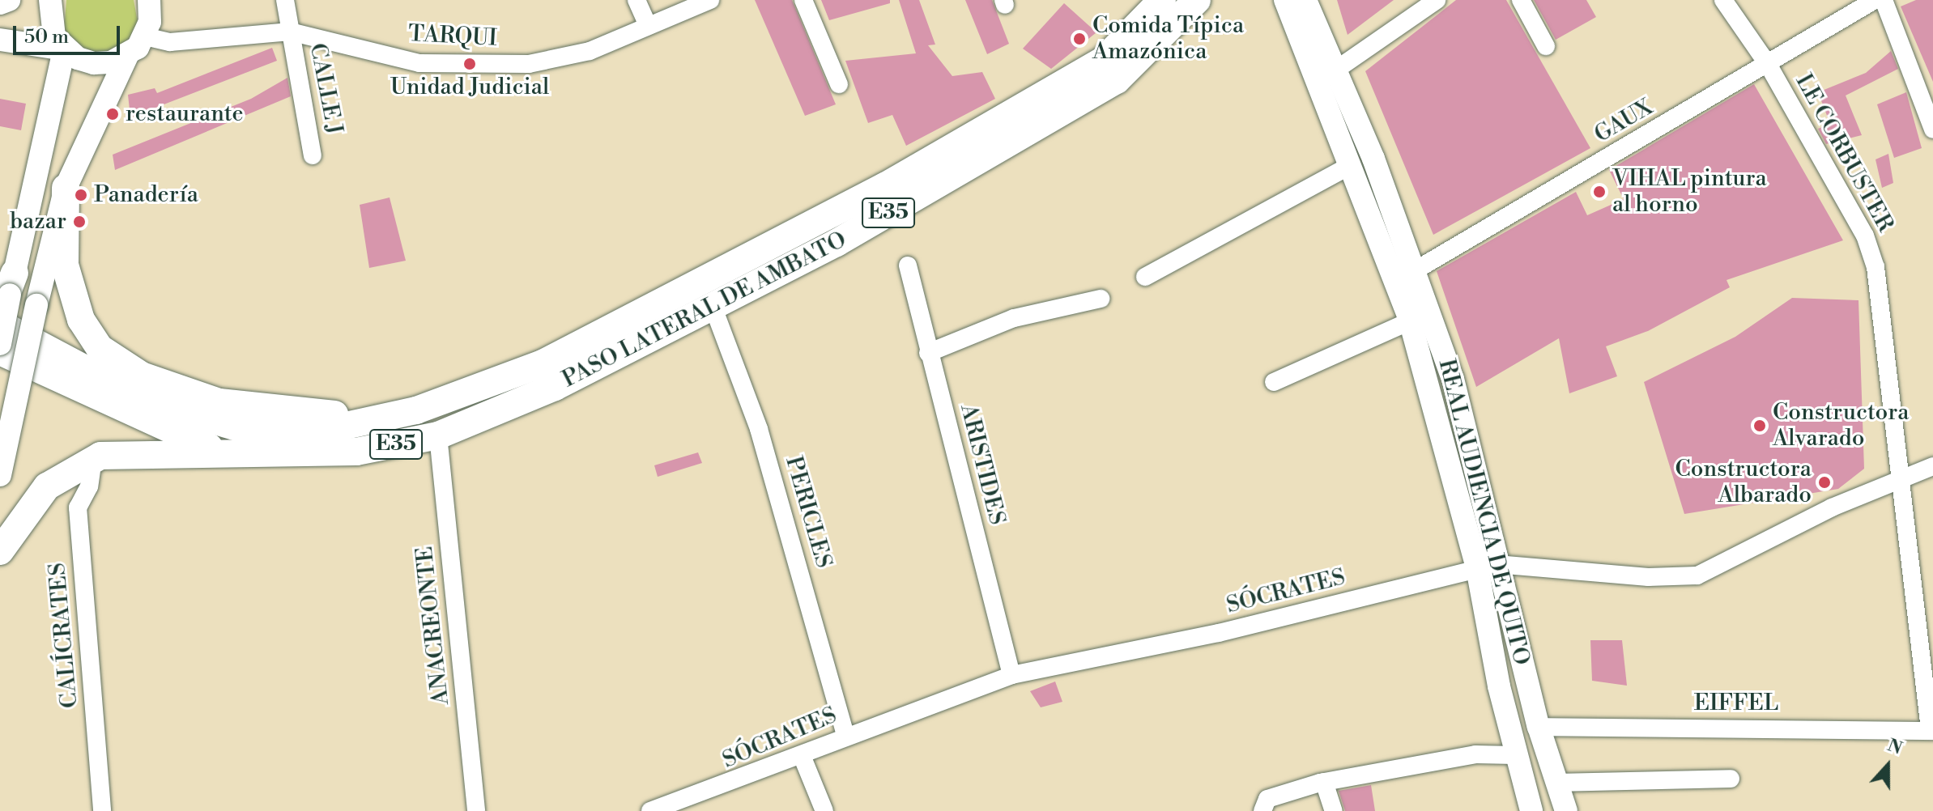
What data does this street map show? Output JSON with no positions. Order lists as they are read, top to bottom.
{
  "streets": {
    "highway": ["E35", "PASO LATERAL DE AMBATO"],
    "main road": ["REAL AUDIENCIA DE QUITO"],
    "street": [
      "TARQUI",
      "CALLE J",
      "GAUX",
      "LE CORBUSTER",
      "ARISTIDES",
      "PERICLES",
      "SÓCRATES",
      "ANACREONTE",
      "CALÍCRATES",
      "EIFFEL"
    ]
  },
  "crossings": [
    ["TARQUI", "CALLE J"],
    ["GAUX", "LE CORBUSTER"],
    ["GAUX", "REAL AUDIENCIA DE QUITO"],
    ["LE CORBUSTER", "SÓCRATES"],
    ["LE CORBUSTER", "EIFFEL"],
    ["PASO LATERAL DE AMBATO", "PERICLES"],
    ["PASO LATERAL DE AMBATO", "ANACREONTE"],
    ["PASO LATERAL DE AMBATO", "CALÍCRATES"],
    ["ARISTIDES", "SÓCRATES"],
    ["PERICLES", "SÓCRATES"],
    ["REAL AUDIENCIA DE QUITO", "SÓCRATES"],
    ["REAL AUDIENCIA DE QUITO", "EIFFEL"]
  ],
  "places": [
    "Comida Típica Amazónica",
    "Unidad Judicial",
    "restaurante",
    "VIHAL pintura al horno",
    "Panadería",
    "bazar",
    "Constructora Alvarado",
    "Constructora Albarado"
  ],
  "scale_bar": "50 m",
  "north": "top"
}
